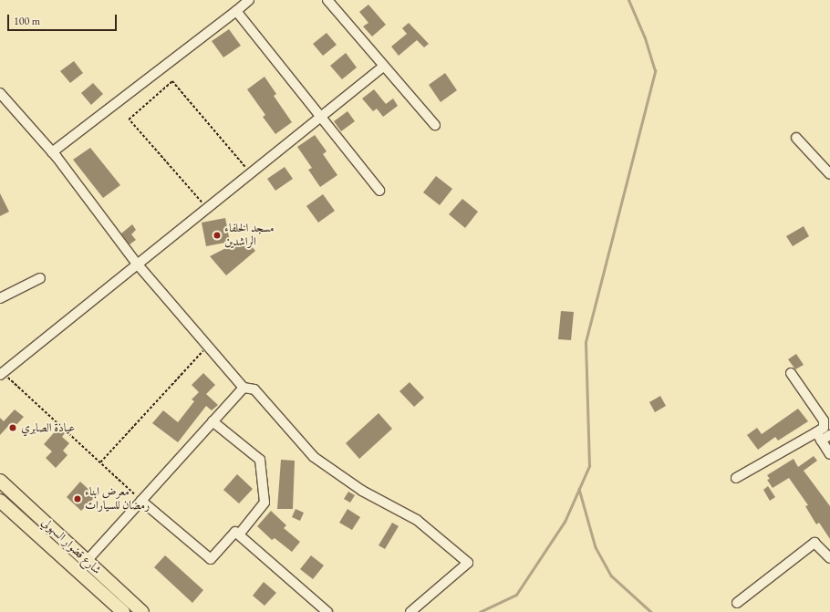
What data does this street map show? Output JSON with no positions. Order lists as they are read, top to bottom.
{
  "streets": {
    "highway": ["شارع قضوار السهولي"]
  },
  "places": ["مسجد الخلفاء الراشدين", "عيادة الصابري", "معرض ابناء رمضان للسيارات"],
  "scale_bar": "100 m"
}
